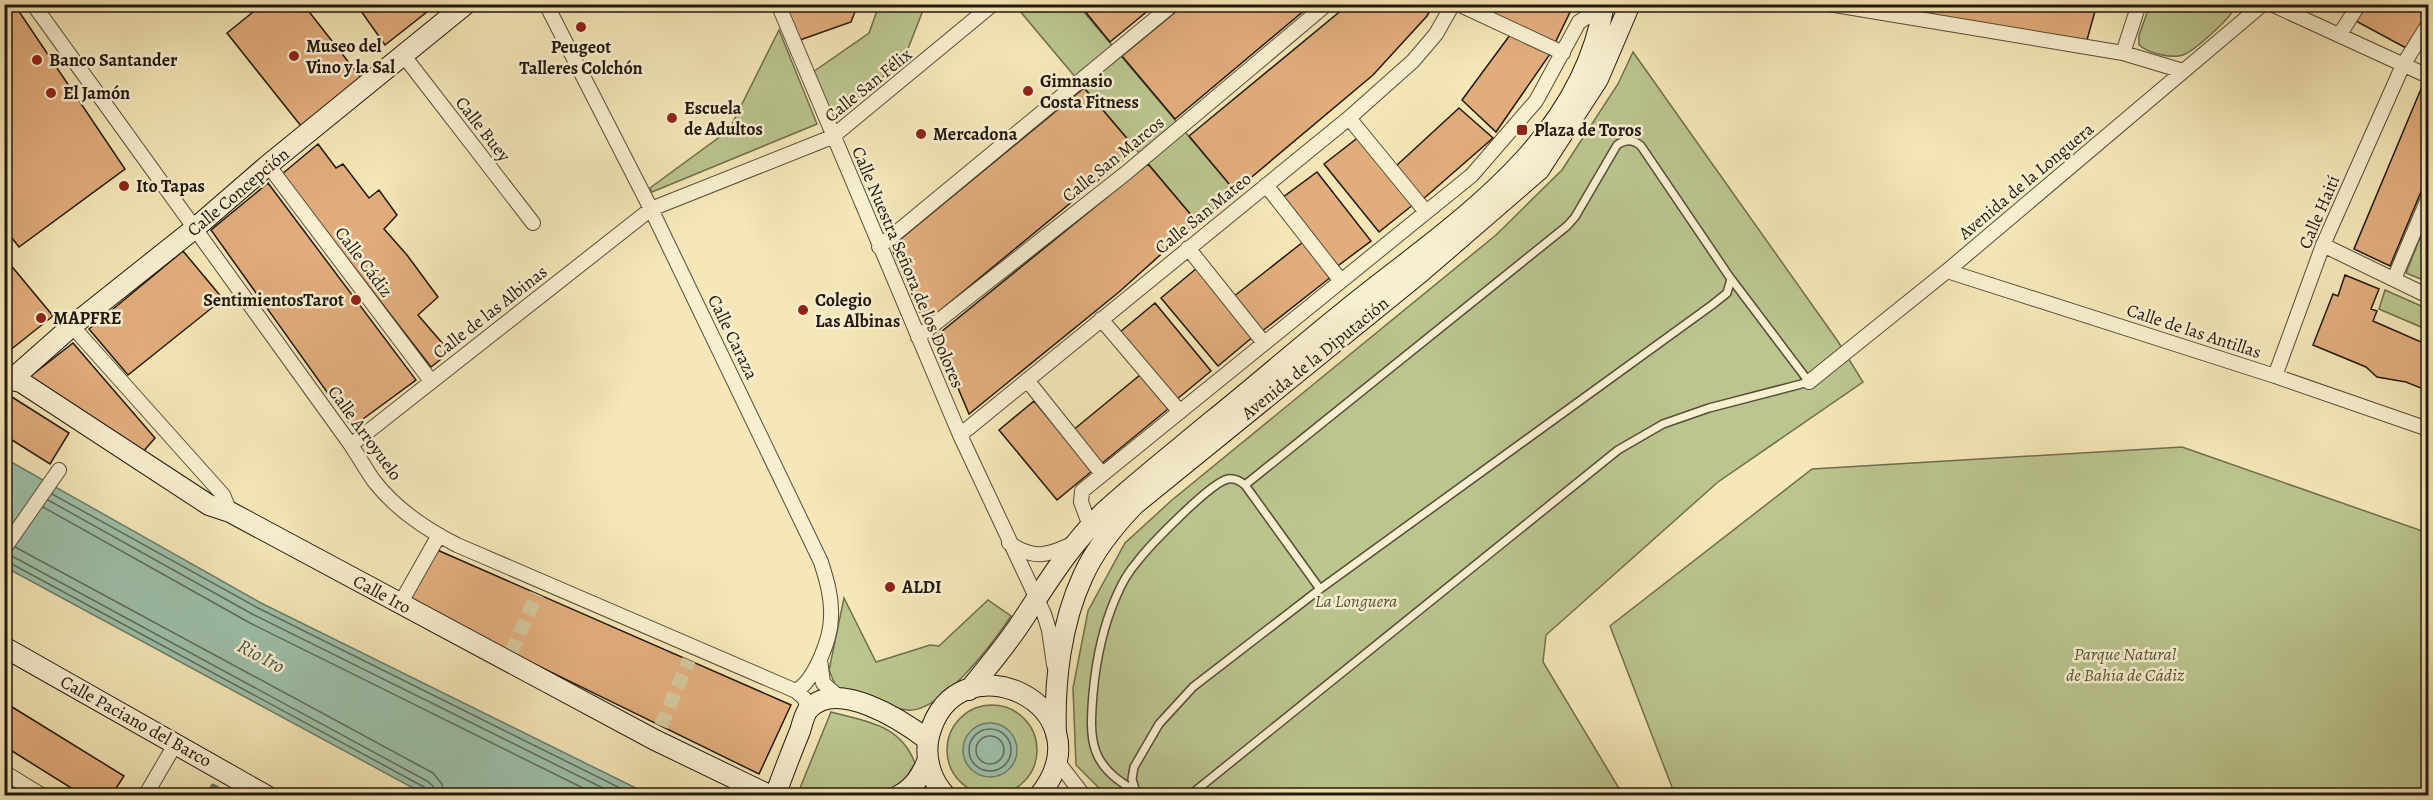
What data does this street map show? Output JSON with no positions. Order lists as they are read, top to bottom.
{
  "streets": {
    "main road": [
      "Calle Concepción",
      "Avenida de la Diputación",
      "Calle Iro",
      "Calle Paciano del Barco"
    ],
    "street": [
      "Calle San Félix",
      "Calle Buey",
      "Calle San Marcos",
      "Avenida de la Longuera",
      "Calle Haití",
      "Calle San Mateo",
      "Calle Cádiz",
      "Calle Nuestra Señora de los Dolores",
      "Calle de las Albinas",
      "Calle de las Antillas",
      "Calle Caraza",
      "Calle Arroyuelo"
    ]
  },
  "crossings": [
    ["Calle San Félix", "Calle Nuestra Señora de los Dolores"],
    ["Calle San Félix", "Calle de las Albinas"],
    ["Calle San Félix", "Calle Caraza"],
    ["Calle Buey", "Calle Concepción"],
    ["Calle San Marcos", "Calle Nuestra Señora de los Dolores"],
    ["Avenida de la Longuera", "Calle de las Antillas"],
    ["Calle Concepción", "Calle Cádiz"],
    ["Calle Concepción", "Calle Arroyuelo"],
    ["Calle Concepción", "Calle Iro"],
    ["Calle Haití", "Calle de las Antillas"],
    ["Calle San Mateo", "Calle Nuestra Señora de los Dolores"],
    ["Calle Cádiz", "Calle de las Albinas"],
    ["Calle Nuestra Señora de los Dolores", "Avenida de la Diputación"],
    ["Calle de las Albinas", "Calle Caraza"],
    ["Calle de las Albinas", "Calle Arroyuelo"],
    ["Calle Caraza", "Calle Arroyuelo"]
  ],
  "water": ["Rio Iro"],
  "parks": ["La Longuera", "Parque Natural de Bahía de Cádiz"],
  "places": {
    "other": [
      "Peugeot Talleres Colchón",
      "Museo del Vino y la Sal",
      "Banco Santander",
      "Gimnasio Costa Fitness",
      "El Jamón",
      "Escuela de Adultos",
      "Mercadona",
      "Ito Tapas",
      "SentimientosTarot",
      "Colegio Las Albinas",
      "MAPFRE",
      "ALDI"
    ],
    "transit": ["Plaza de Toros"]
  }
}
